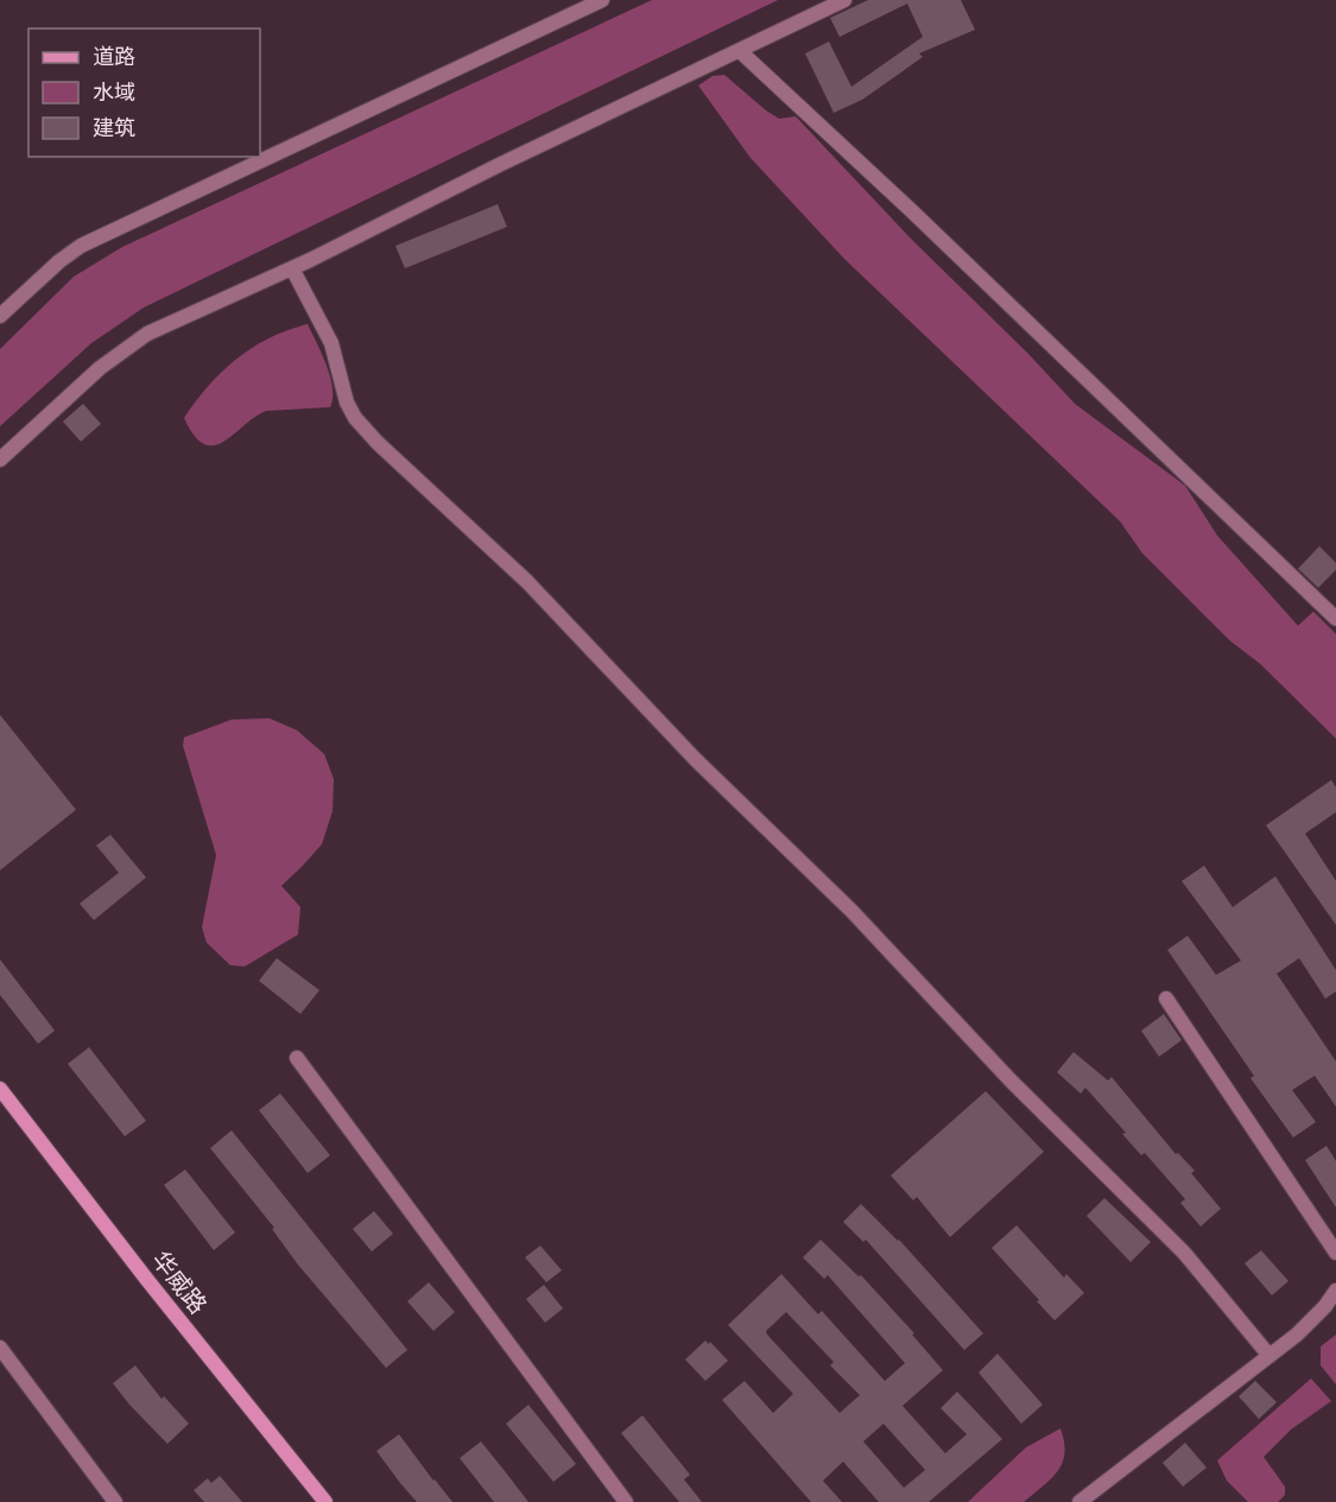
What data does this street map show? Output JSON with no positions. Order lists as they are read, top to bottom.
{
  "streets": {
    "main road": ["华威路"]
  },
  "legend": ["道路", "水域", "建筑"]
}
